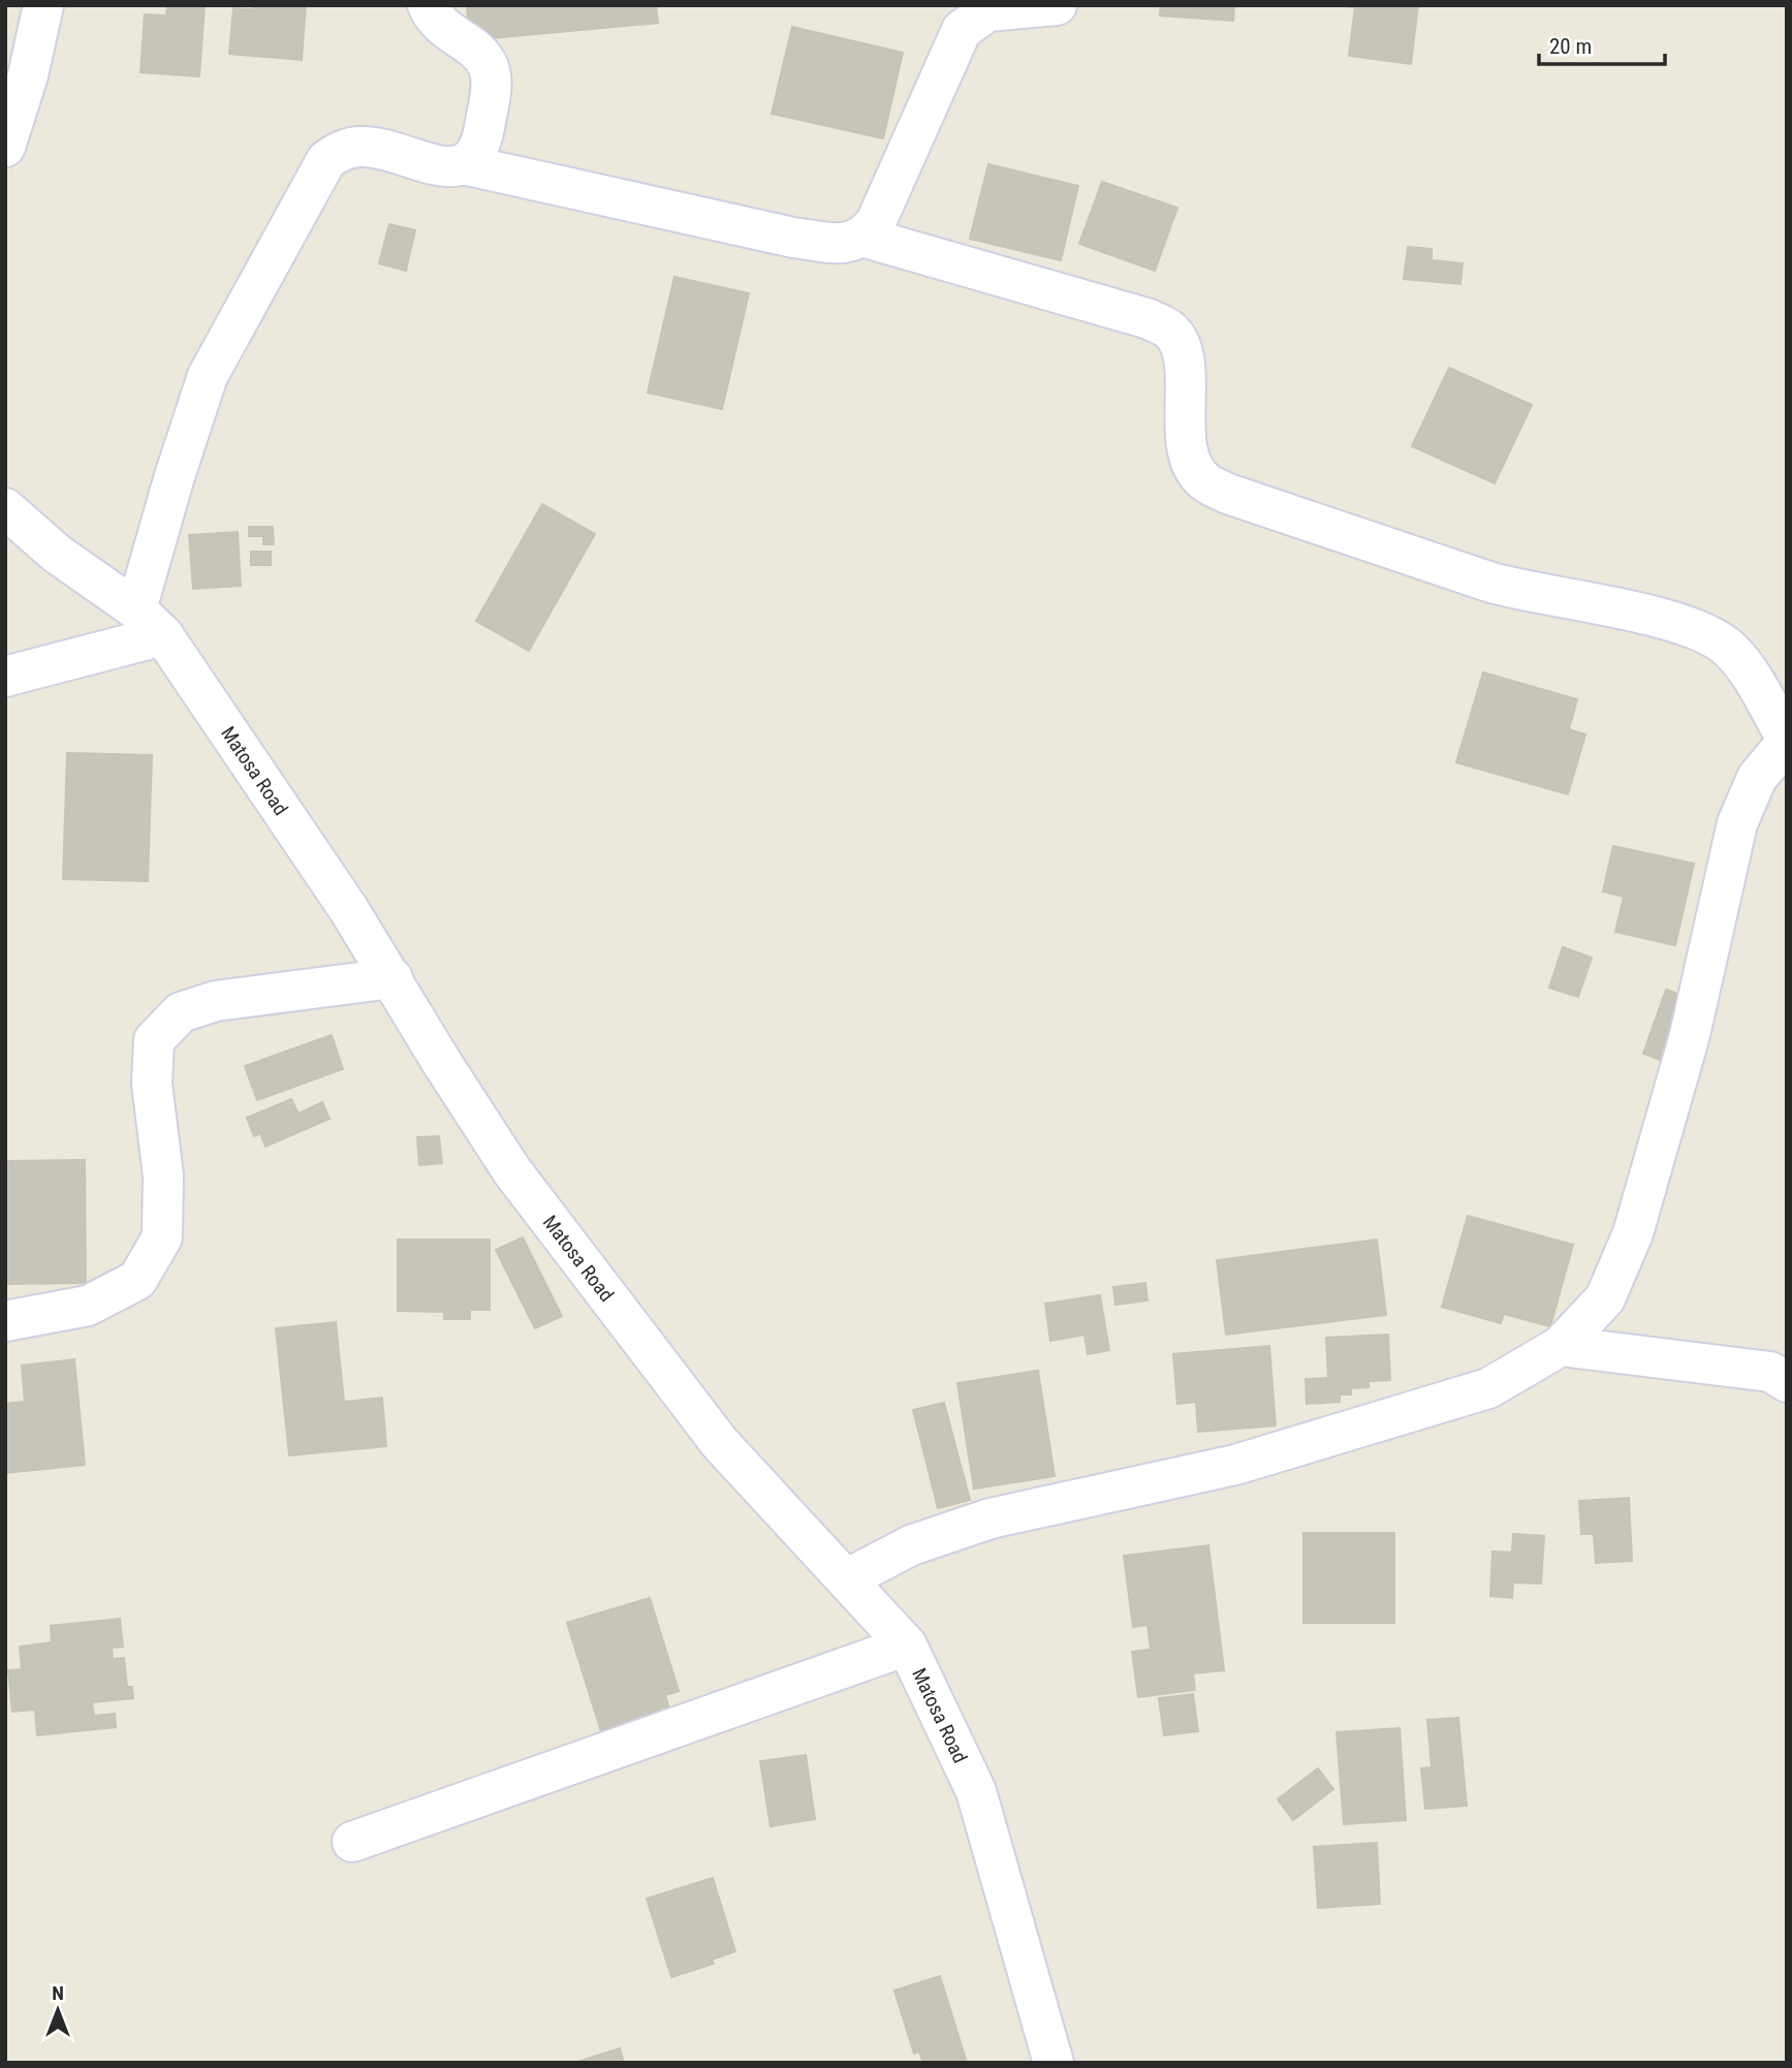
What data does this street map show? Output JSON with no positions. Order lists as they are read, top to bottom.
{
  "streets": {
    "street": ["Matosa Road"]
  },
  "scale_bar": "20 m",
  "north": "top"
}
